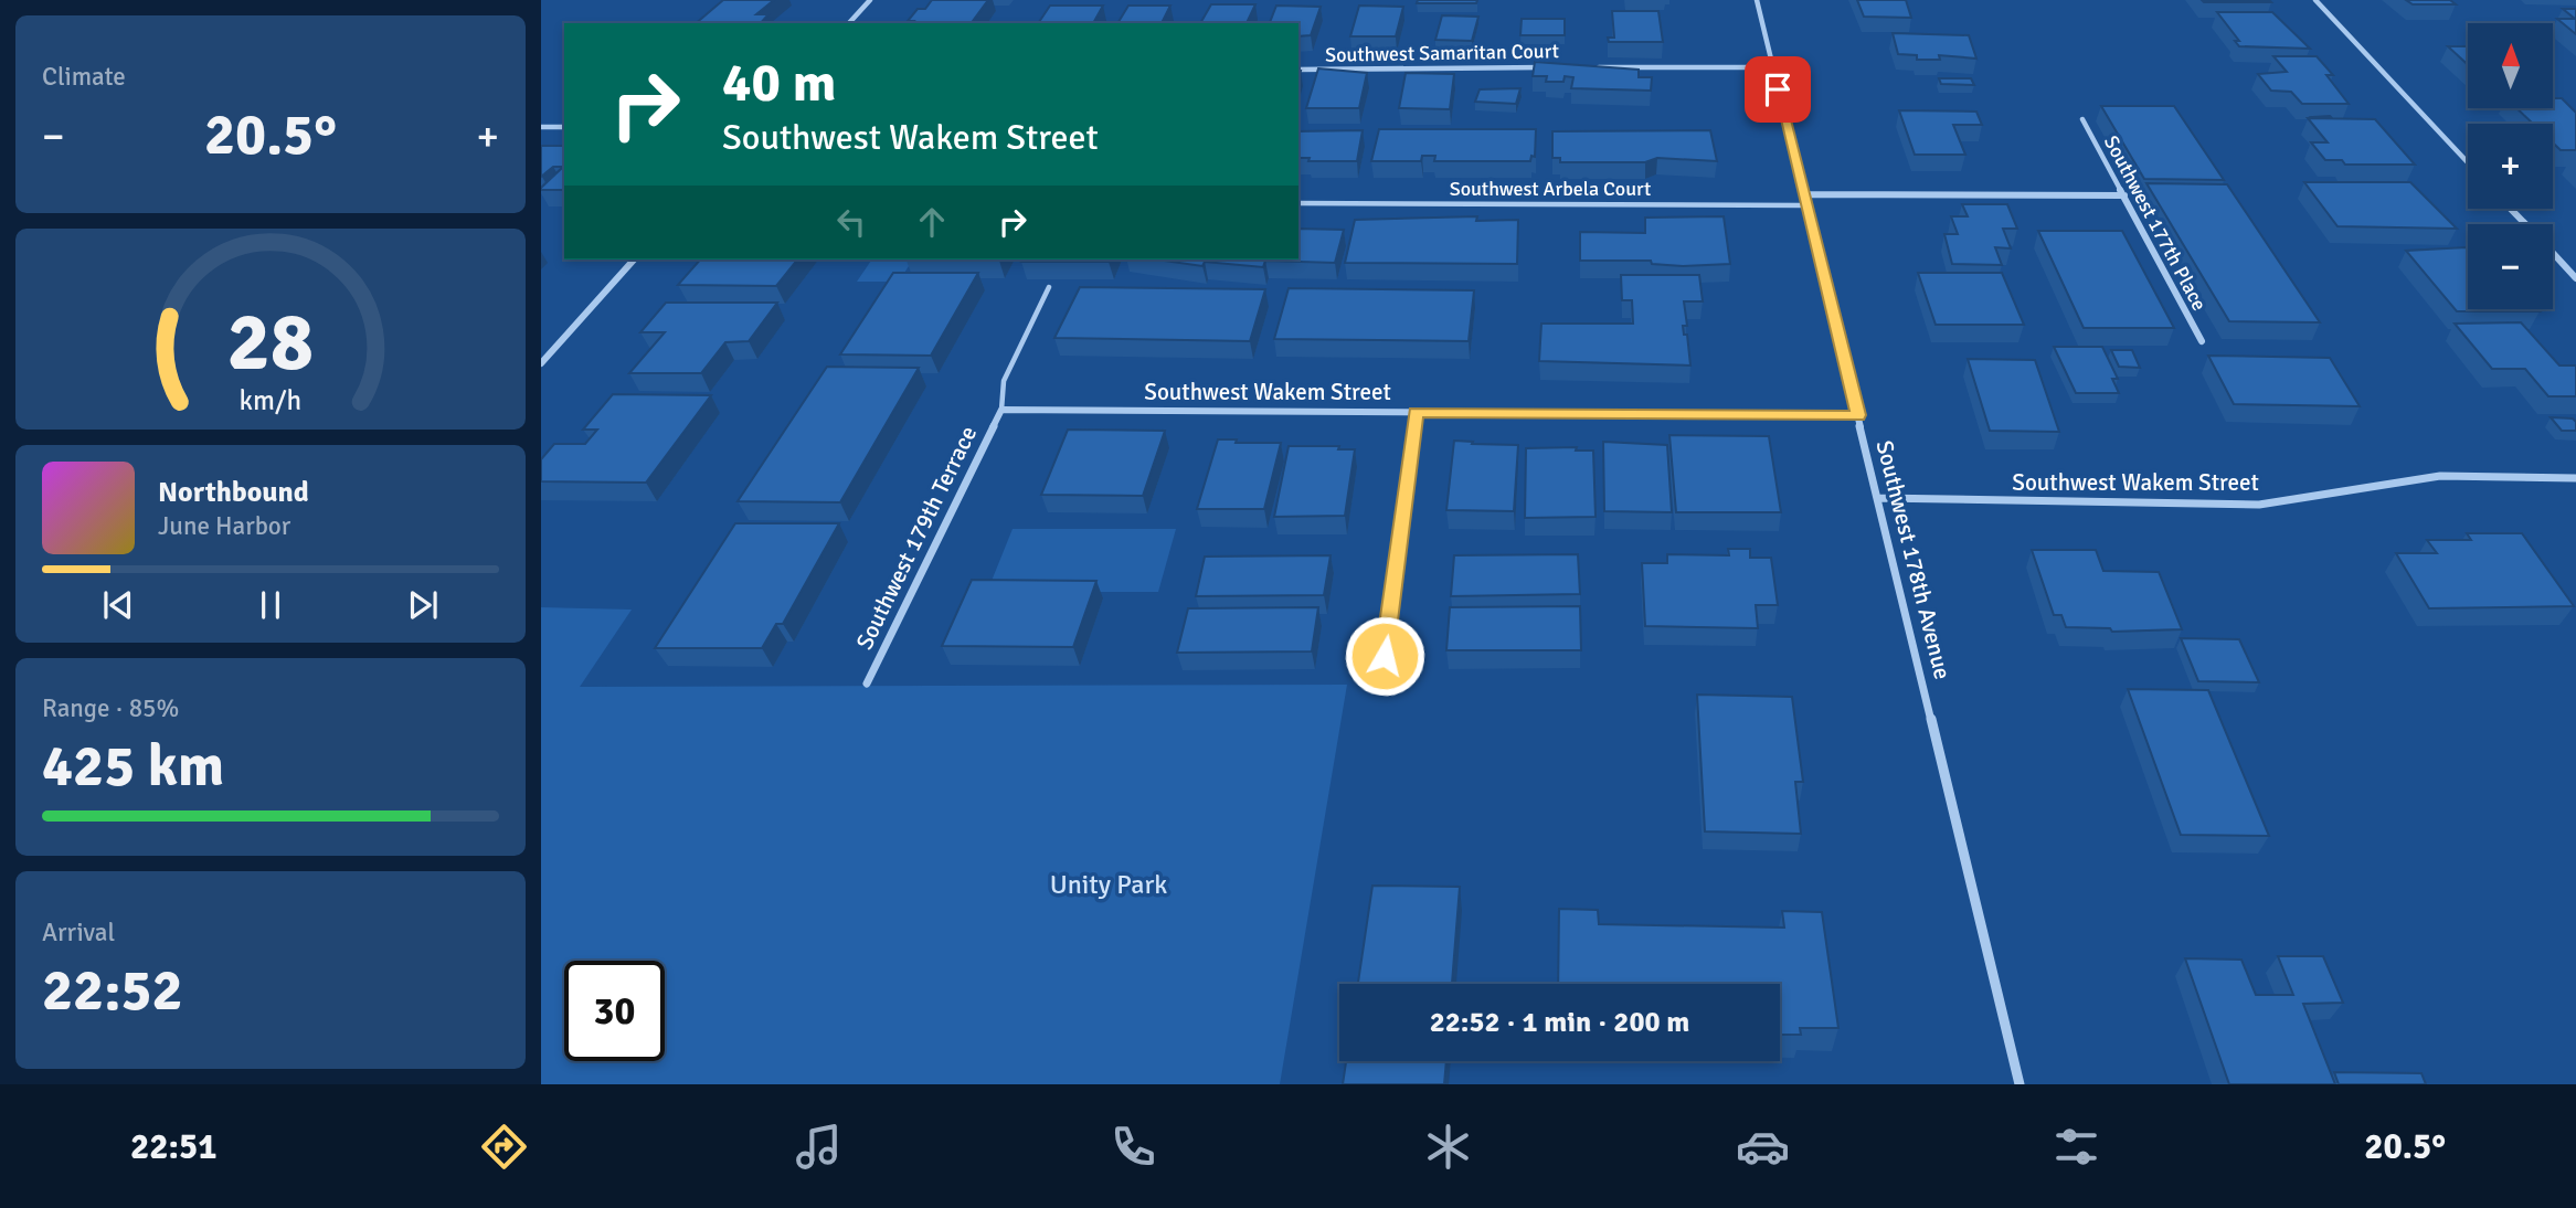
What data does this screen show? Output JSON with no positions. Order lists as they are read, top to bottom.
{
  "streets": {
    "street": [
      "Southwest Samaritan Court",
      "Southwest 177th Place",
      "Southwest Wakem Street",
      "Southwest 179th Terrace",
      "Southwest 178th Avenue"
    ],
    "lane": ["Southwest Arbela Court"]
  },
  "crossings": [
    ["Southwest Arbela Court", "Southwest 178th Avenue"],
    ["Southwest Wakem Street", "Southwest 179th Terrace"],
    ["Southwest Wakem Street", "Southwest 178th Avenue"]
  ],
  "parks": ["Unity Park"],
  "north": "top",
  "page": {
    "tile": [
      "Climate",
      ["Range · 85%", "425 km"],
      ["Arrival", "22:52"]
    ],
    "map_buttons": ["+", "−"],
    "turn": ["40 m", "Southwest Wakem Street"],
    "heat": ["−", "20.5°", "+"],
    "song": ["Northbound", "June Harbor"],
    "limit": "30",
    "trip": "22:52 · 1 min · 200 m",
    "tabs": ["22:51", "20.5°"],
    "gauge": ["28", "km/h"]
  }
}
